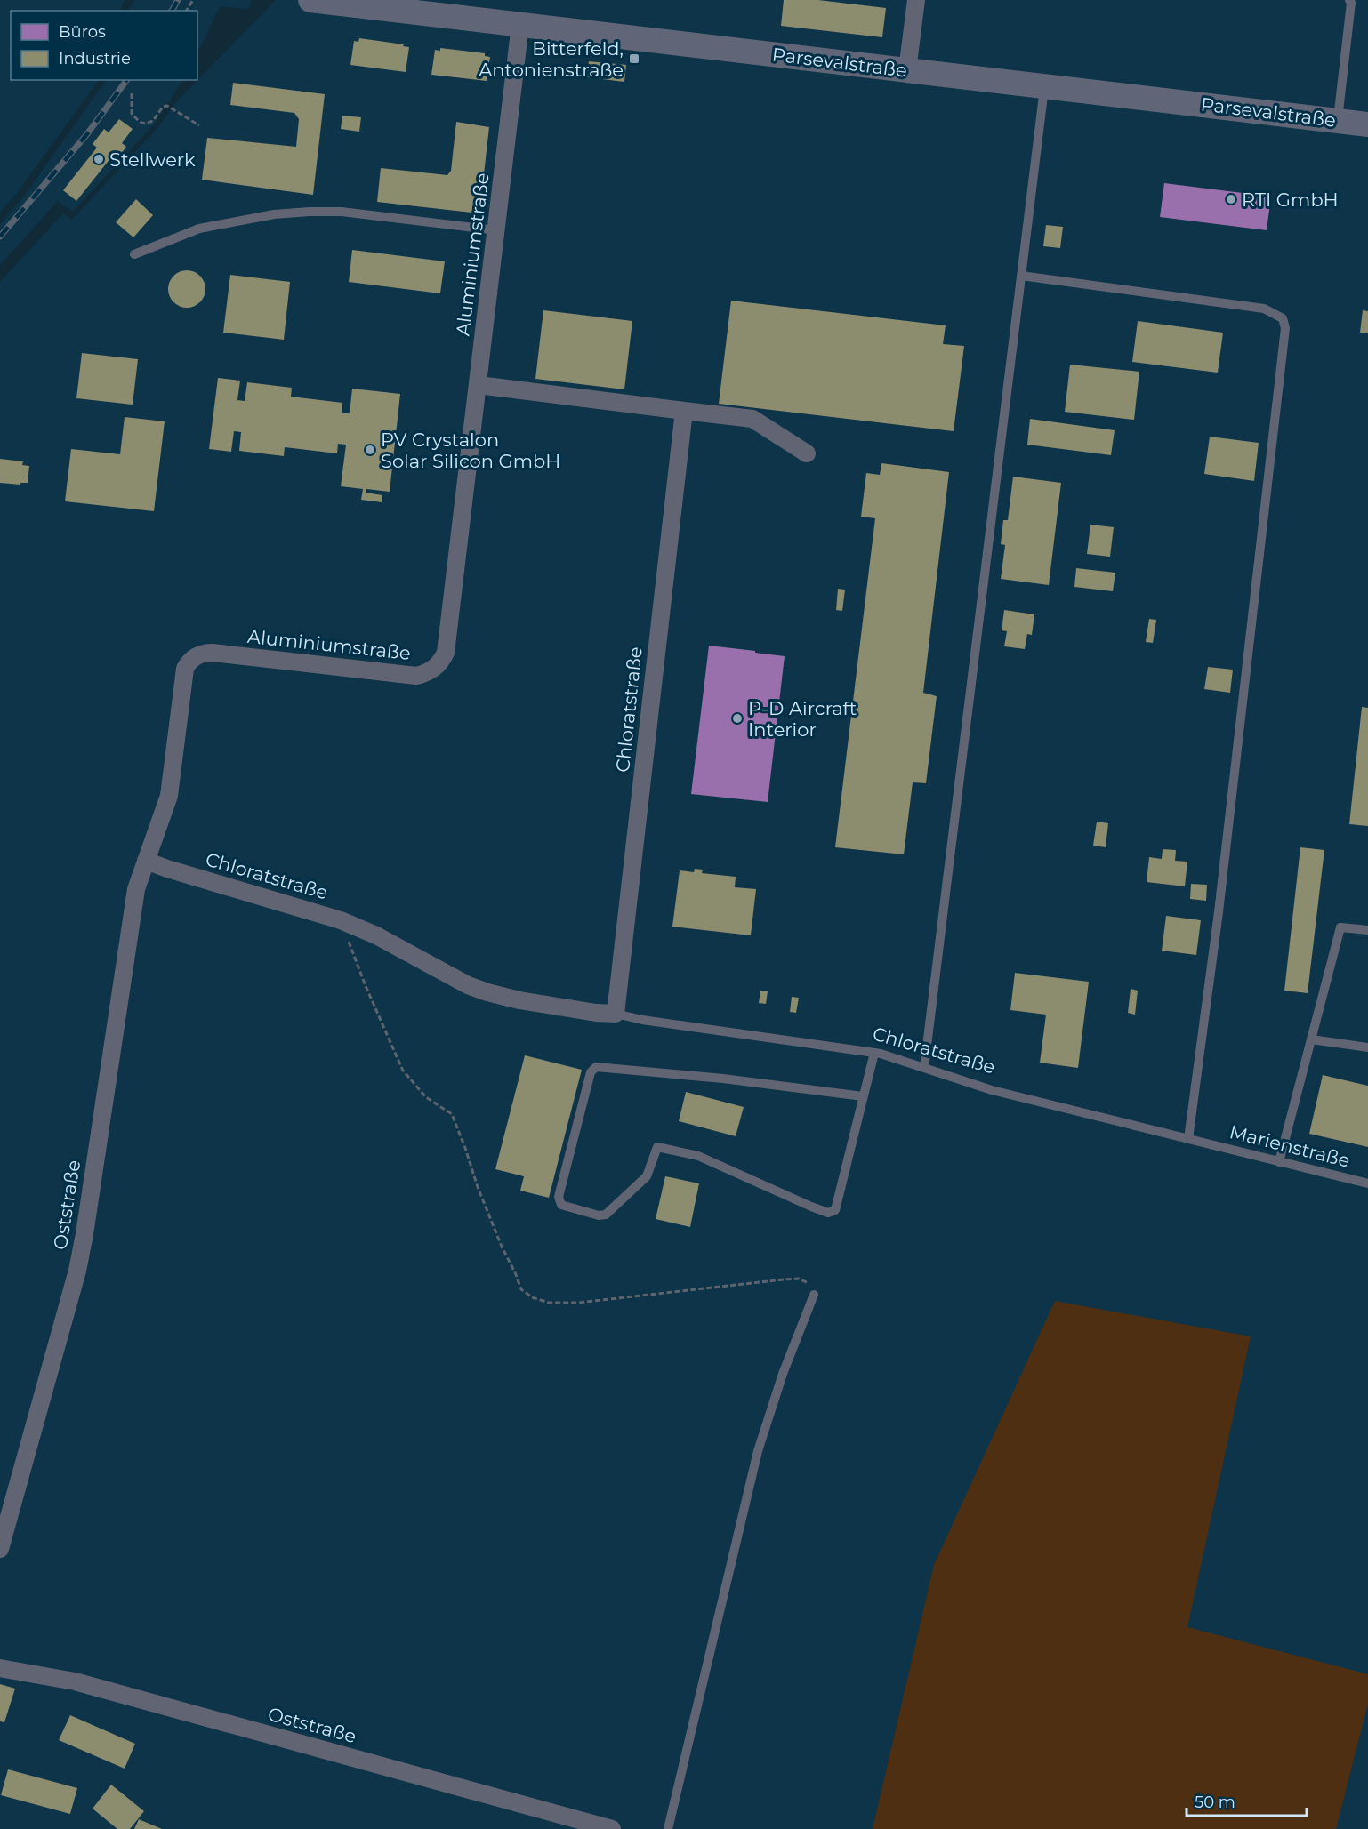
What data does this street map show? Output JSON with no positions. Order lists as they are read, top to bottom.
{
  "streets": {
    "street": [
      "Parsevalstraße",
      "Aluminiumstraße",
      "Chloratstraße",
      "Oststraße"
    ],
    "lane": ["Marienstraße"]
  },
  "crossings": [
    ["Parsevalstraße", "Aluminiumstraße"],
    ["Aluminiumstraße", "Chloratstraße"],
    ["Aluminiumstraße", "Oststraße"],
    ["Chloratstraße", "Marienstraße"],
    ["Chloratstraße", "Oststraße"]
  ],
  "places": {
    "transit": ["Bitterfeld, Antonienstraße"],
    "other": [
      "Stellwerk",
      "RTI GmbH",
      "PV Crystalon Solar Silicon GmbH",
      "P-D Aircraft Interior"
    ]
  },
  "legend": ["Büros", "Industrie"],
  "scale_bar": "50 m"
}
